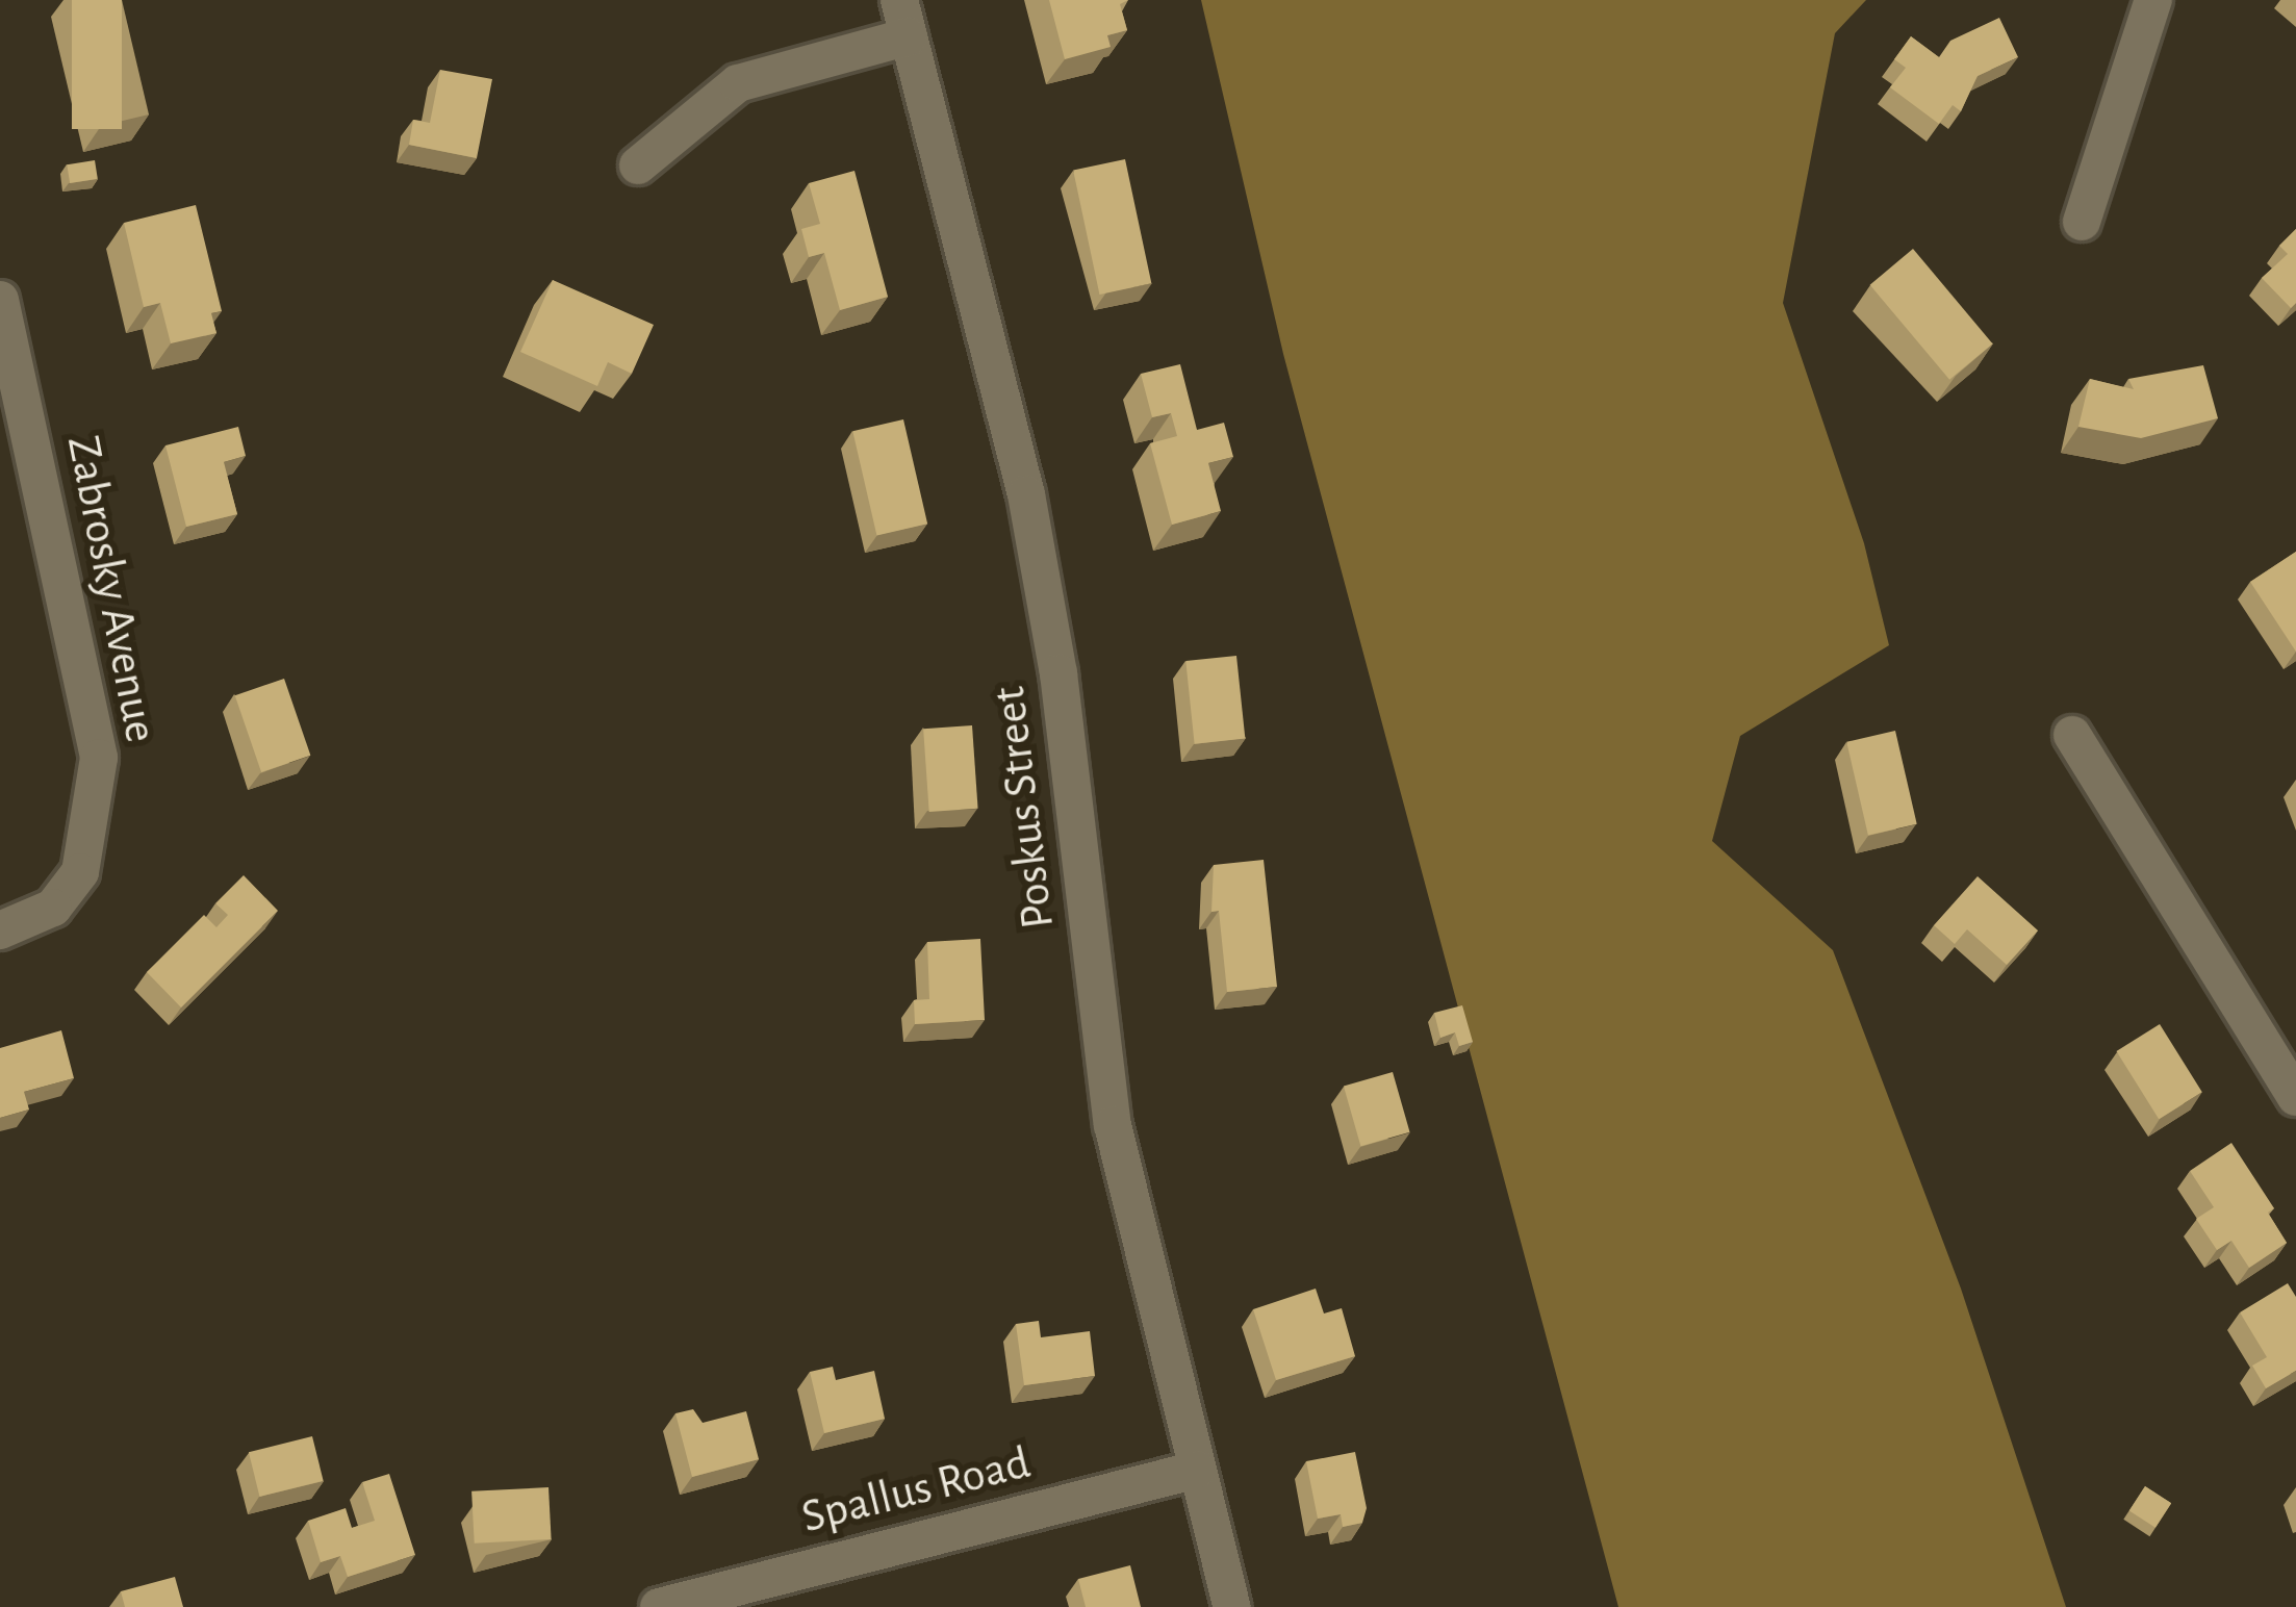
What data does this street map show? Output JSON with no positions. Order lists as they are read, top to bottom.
{
  "streets": {
    "street": ["Zabrosky Avenue", "Poskus Street", "Spallus Road"]
  },
  "crossings": [
    ["Poskus Street", "Spallus Road"]
  ]
}
